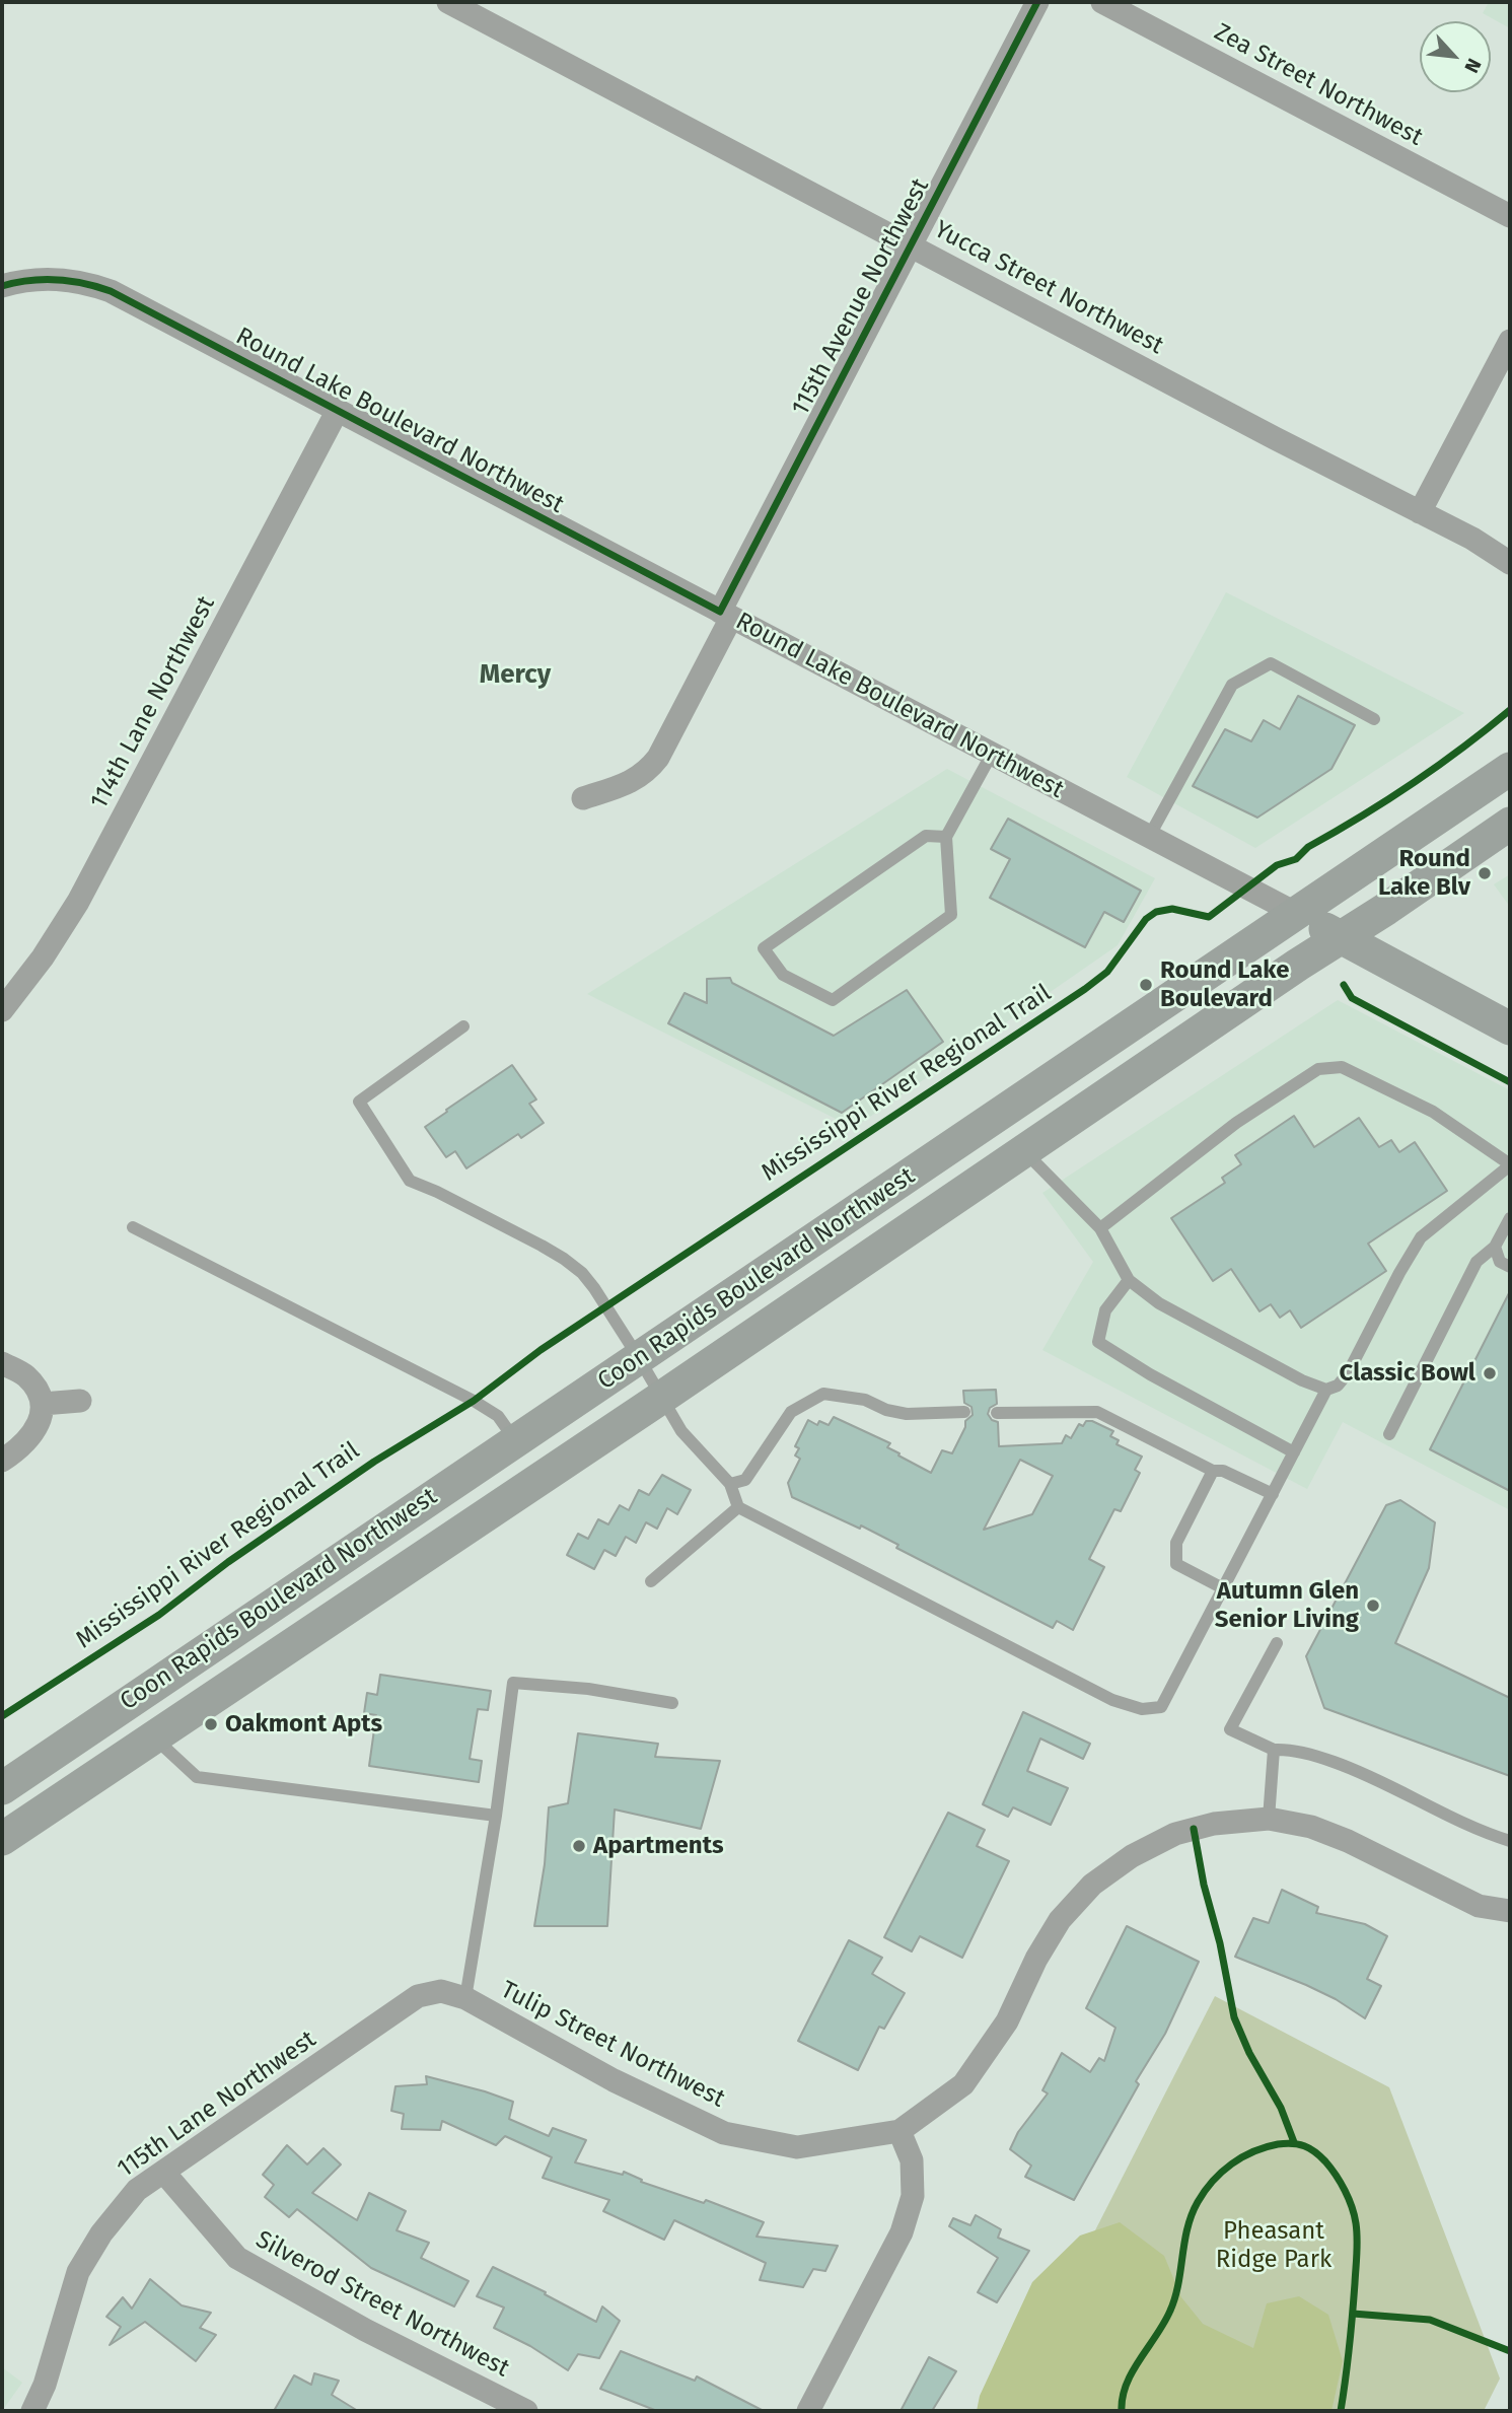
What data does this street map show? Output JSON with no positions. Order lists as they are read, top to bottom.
{
  "streets": {
    "main road": ["Round Lake Boulevard Northwest", "Coon Rapids Boulevard Northwest"],
    "street": [
      "Zea Street Northwest",
      "Yucca Street Northwest",
      "115th Avenue Northwest",
      "114th Lane Northwest",
      "Tulip Street Northwest",
      "115th Lane Northwest",
      "Silverod Street Northwest"
    ],
    "cycle path": ["Mississippi River Regional Trail"]
  },
  "crossings": [
    ["Yucca Street Northwest", "115th Avenue Northwest"],
    ["115th Avenue Northwest", "Round Lake Boulevard Northwest"],
    ["Round Lake Boulevard Northwest", "114th Lane Northwest"],
    ["Round Lake Boulevard Northwest", "Coon Rapids Boulevard Northwest"],
    ["Tulip Street Northwest", "115th Lane Northwest"],
    ["115th Lane Northwest", "Silverod Street Northwest"]
  ],
  "districts": ["Mercy"],
  "parks": ["Pheasant Ridge Park"],
  "places": [
    "Round Lake Blv",
    "Round Lake Boulevard",
    "Classic Bowl",
    "Autumn Glen Senior Living",
    "Oakmont Apts",
    "Apartments"
  ],
  "north": "bottom right"
}
